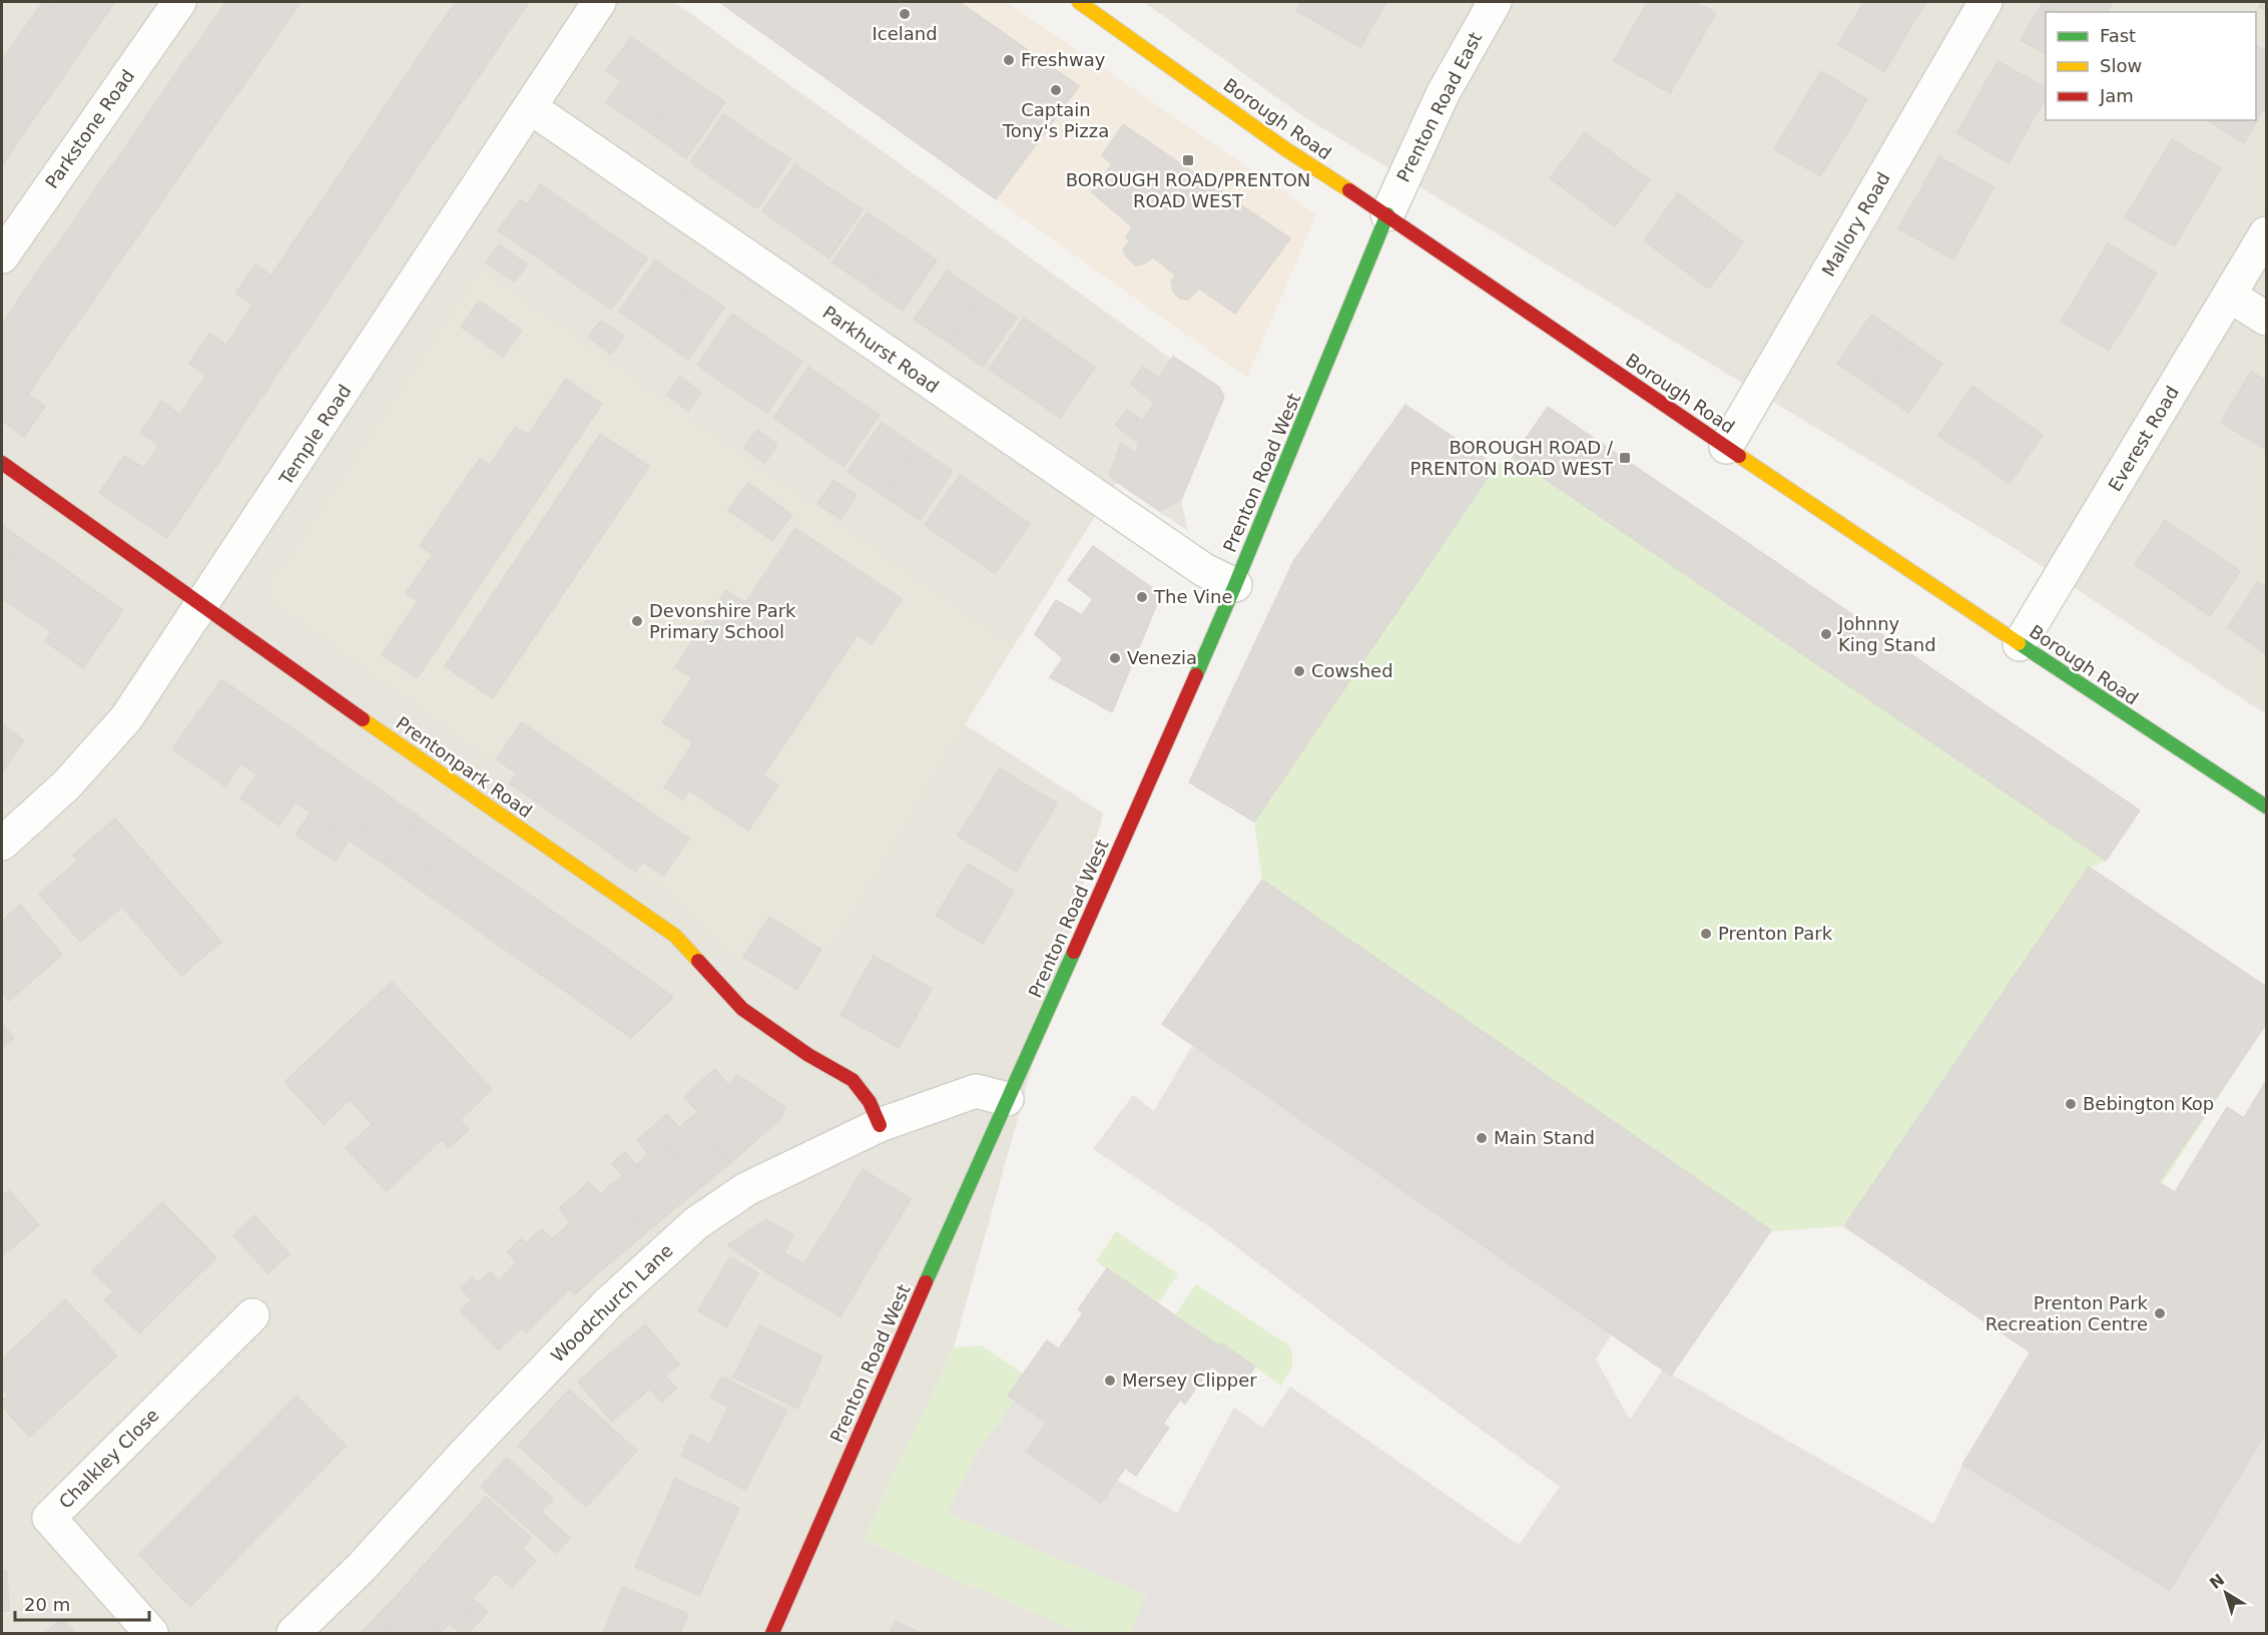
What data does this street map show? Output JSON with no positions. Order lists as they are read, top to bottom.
{
  "streets": {
    "street": [
      "Prenton Road East",
      "Borough Road",
      "Parkstone Road",
      "Mallory Road",
      "Parkhurst Road",
      "Temple Road",
      "Everest Road",
      "Prenton Road West",
      "Prentonpark Road",
      "Woodchurch Lane",
      "Chalkley Close"
    ]
  },
  "crossings": [
    ["Prenton Road East", "Borough Road"],
    ["Prenton Road East", "Prenton Road West"],
    ["Borough Road", "Mallory Road"],
    ["Borough Road", "Everest Road"],
    ["Borough Road", "Prenton Road West"],
    ["Parkhurst Road", "Temple Road"],
    ["Parkhurst Road", "Prenton Road West"],
    ["Temple Road", "Prentonpark Road"],
    ["Prenton Road West", "Woodchurch Lane"],
    ["Prentonpark Road", "Woodchurch Lane"]
  ],
  "places": {
    "other": [
      "Iceland",
      "Freshway",
      "Captain Tony's Pizza",
      "The Vine",
      "Devonshire Park Primary School",
      "Johnny King Stand",
      "Venezia",
      "Cowshed",
      "Prenton Park",
      "Bebington Kop",
      "Main Stand",
      "Prenton Park Recreation Centre",
      "Mersey Clipper"
    ],
    "transit": ["BOROUGH ROAD/PRENTON ROAD WEST", "BOROUGH ROAD / PRENTON ROAD WEST"]
  },
  "legend": ["Fast", "Slow", "Jam"],
  "scale_bar": "20 m",
  "north": "top left"
}
